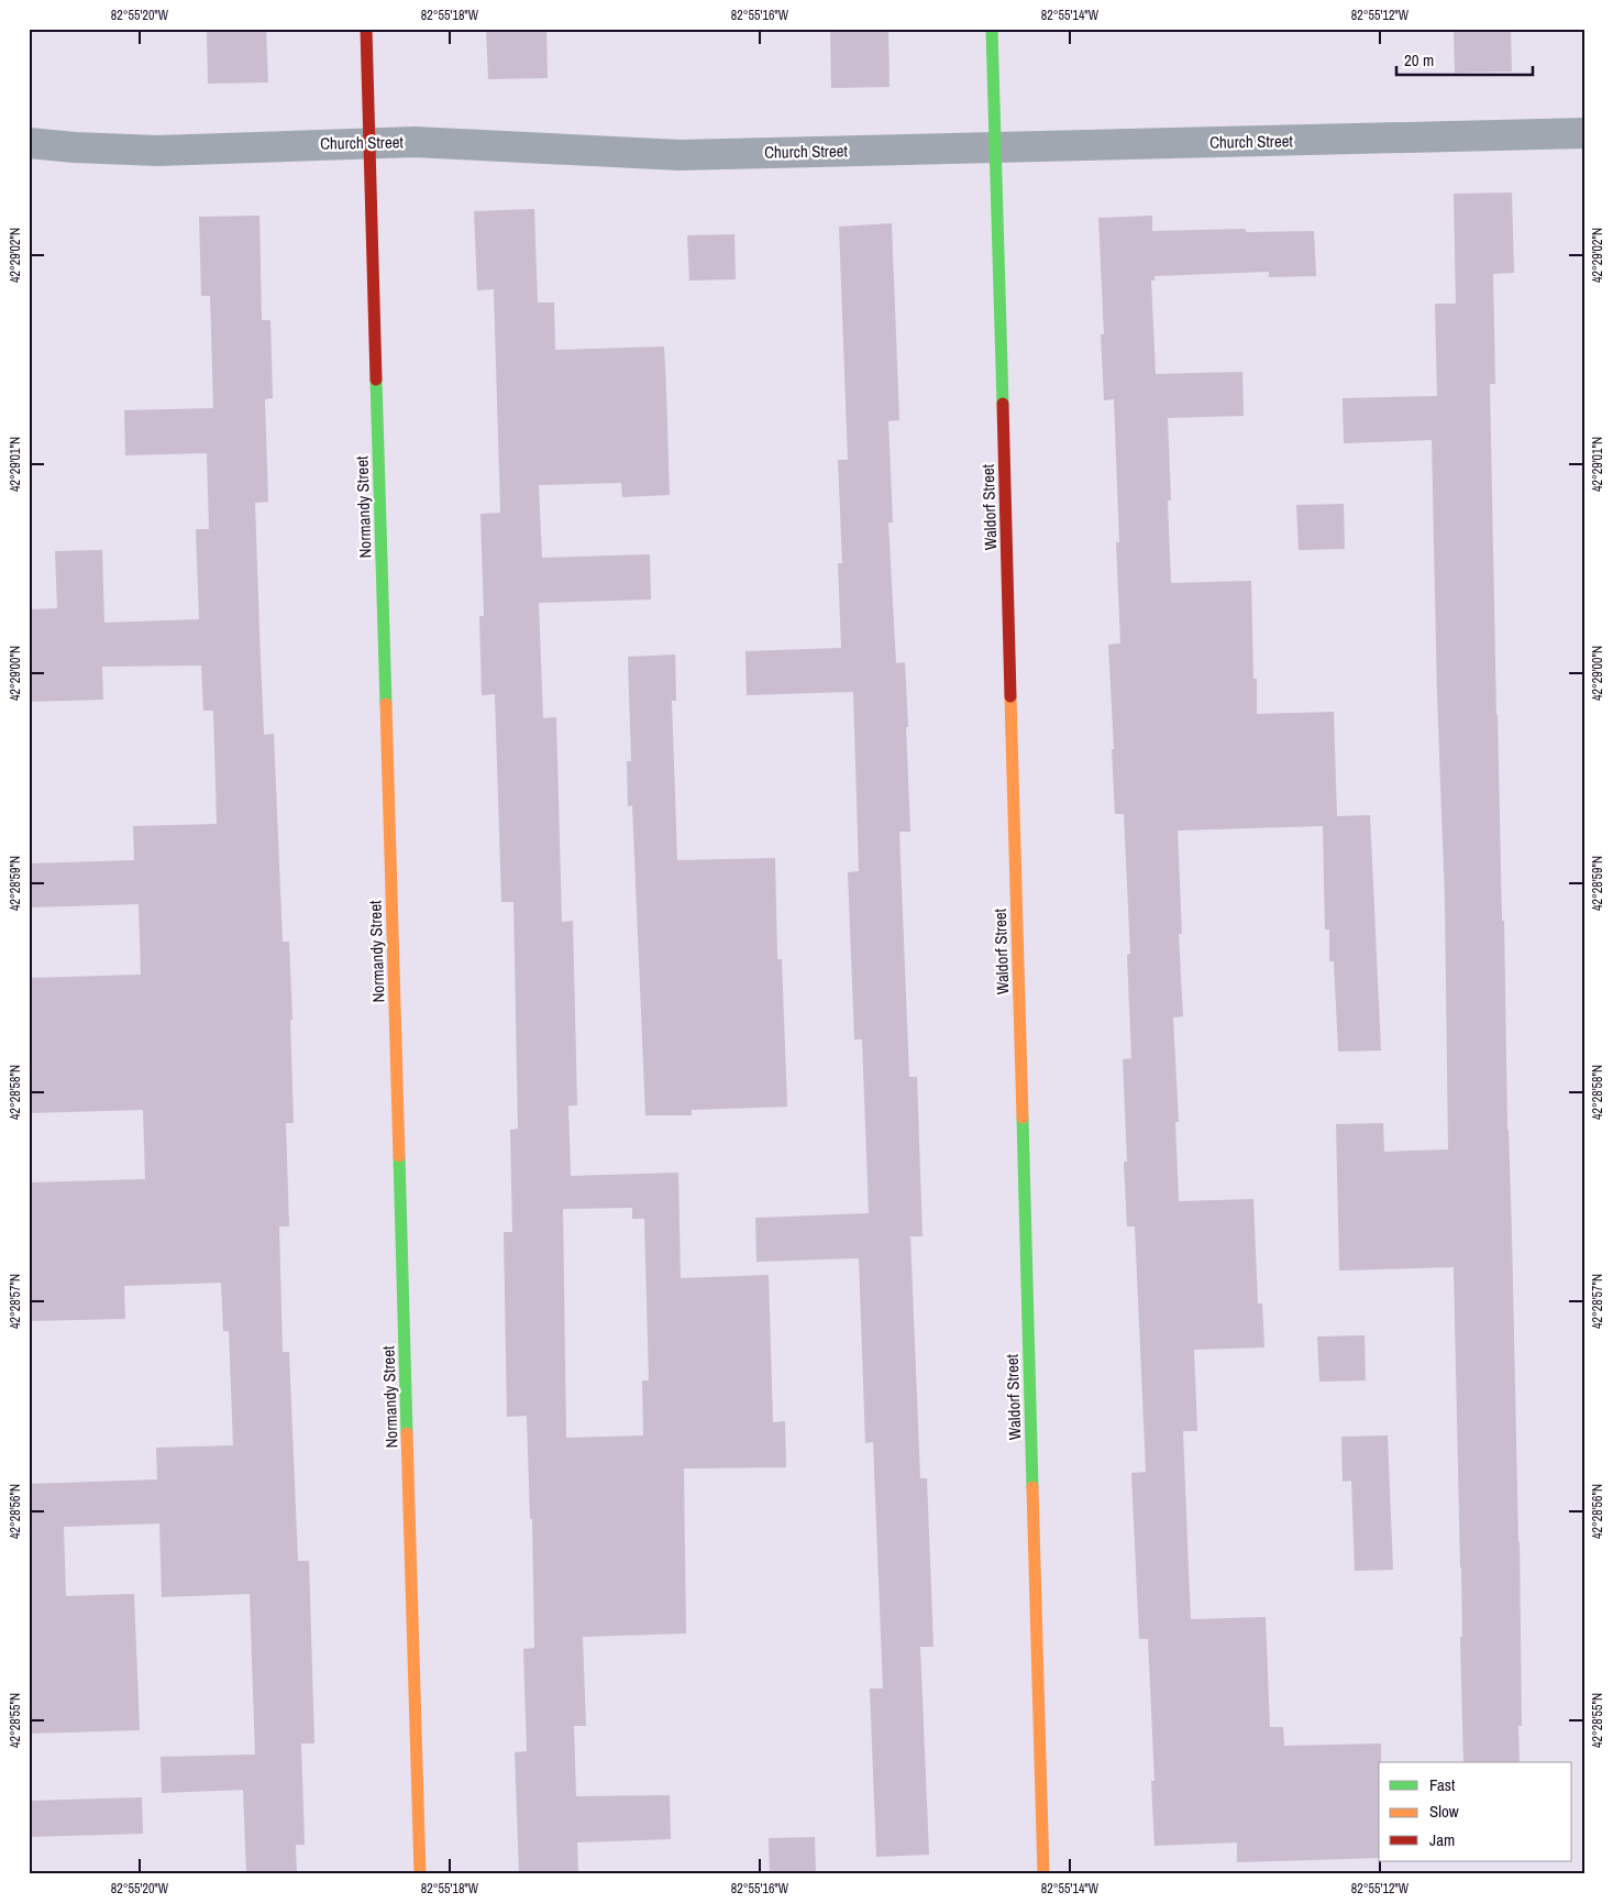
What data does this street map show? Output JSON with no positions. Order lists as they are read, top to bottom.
{
  "streets": {
    "street": ["Church Street", "Normandy Street", "Waldorf Street"]
  },
  "crossings": [
    ["Church Street", "Normandy Street"],
    ["Church Street", "Waldorf Street"]
  ],
  "legend": ["Fast", "Slow", "Jam"],
  "scale_bar": "20 m",
  "coordinates": [
    "82°55'20\"W",
    "82°55'18\"W",
    "82°55'16\"W",
    "82°55'14\"W",
    "82°55'12\"W",
    "42°29'02\"N",
    "42°29'01\"N",
    "42°29'00\"N",
    "42°28'59\"N",
    "42°28'58\"N",
    "42°28'57\"N",
    "42°28'56\"N",
    "42°28'55\"N"
  ]
}
